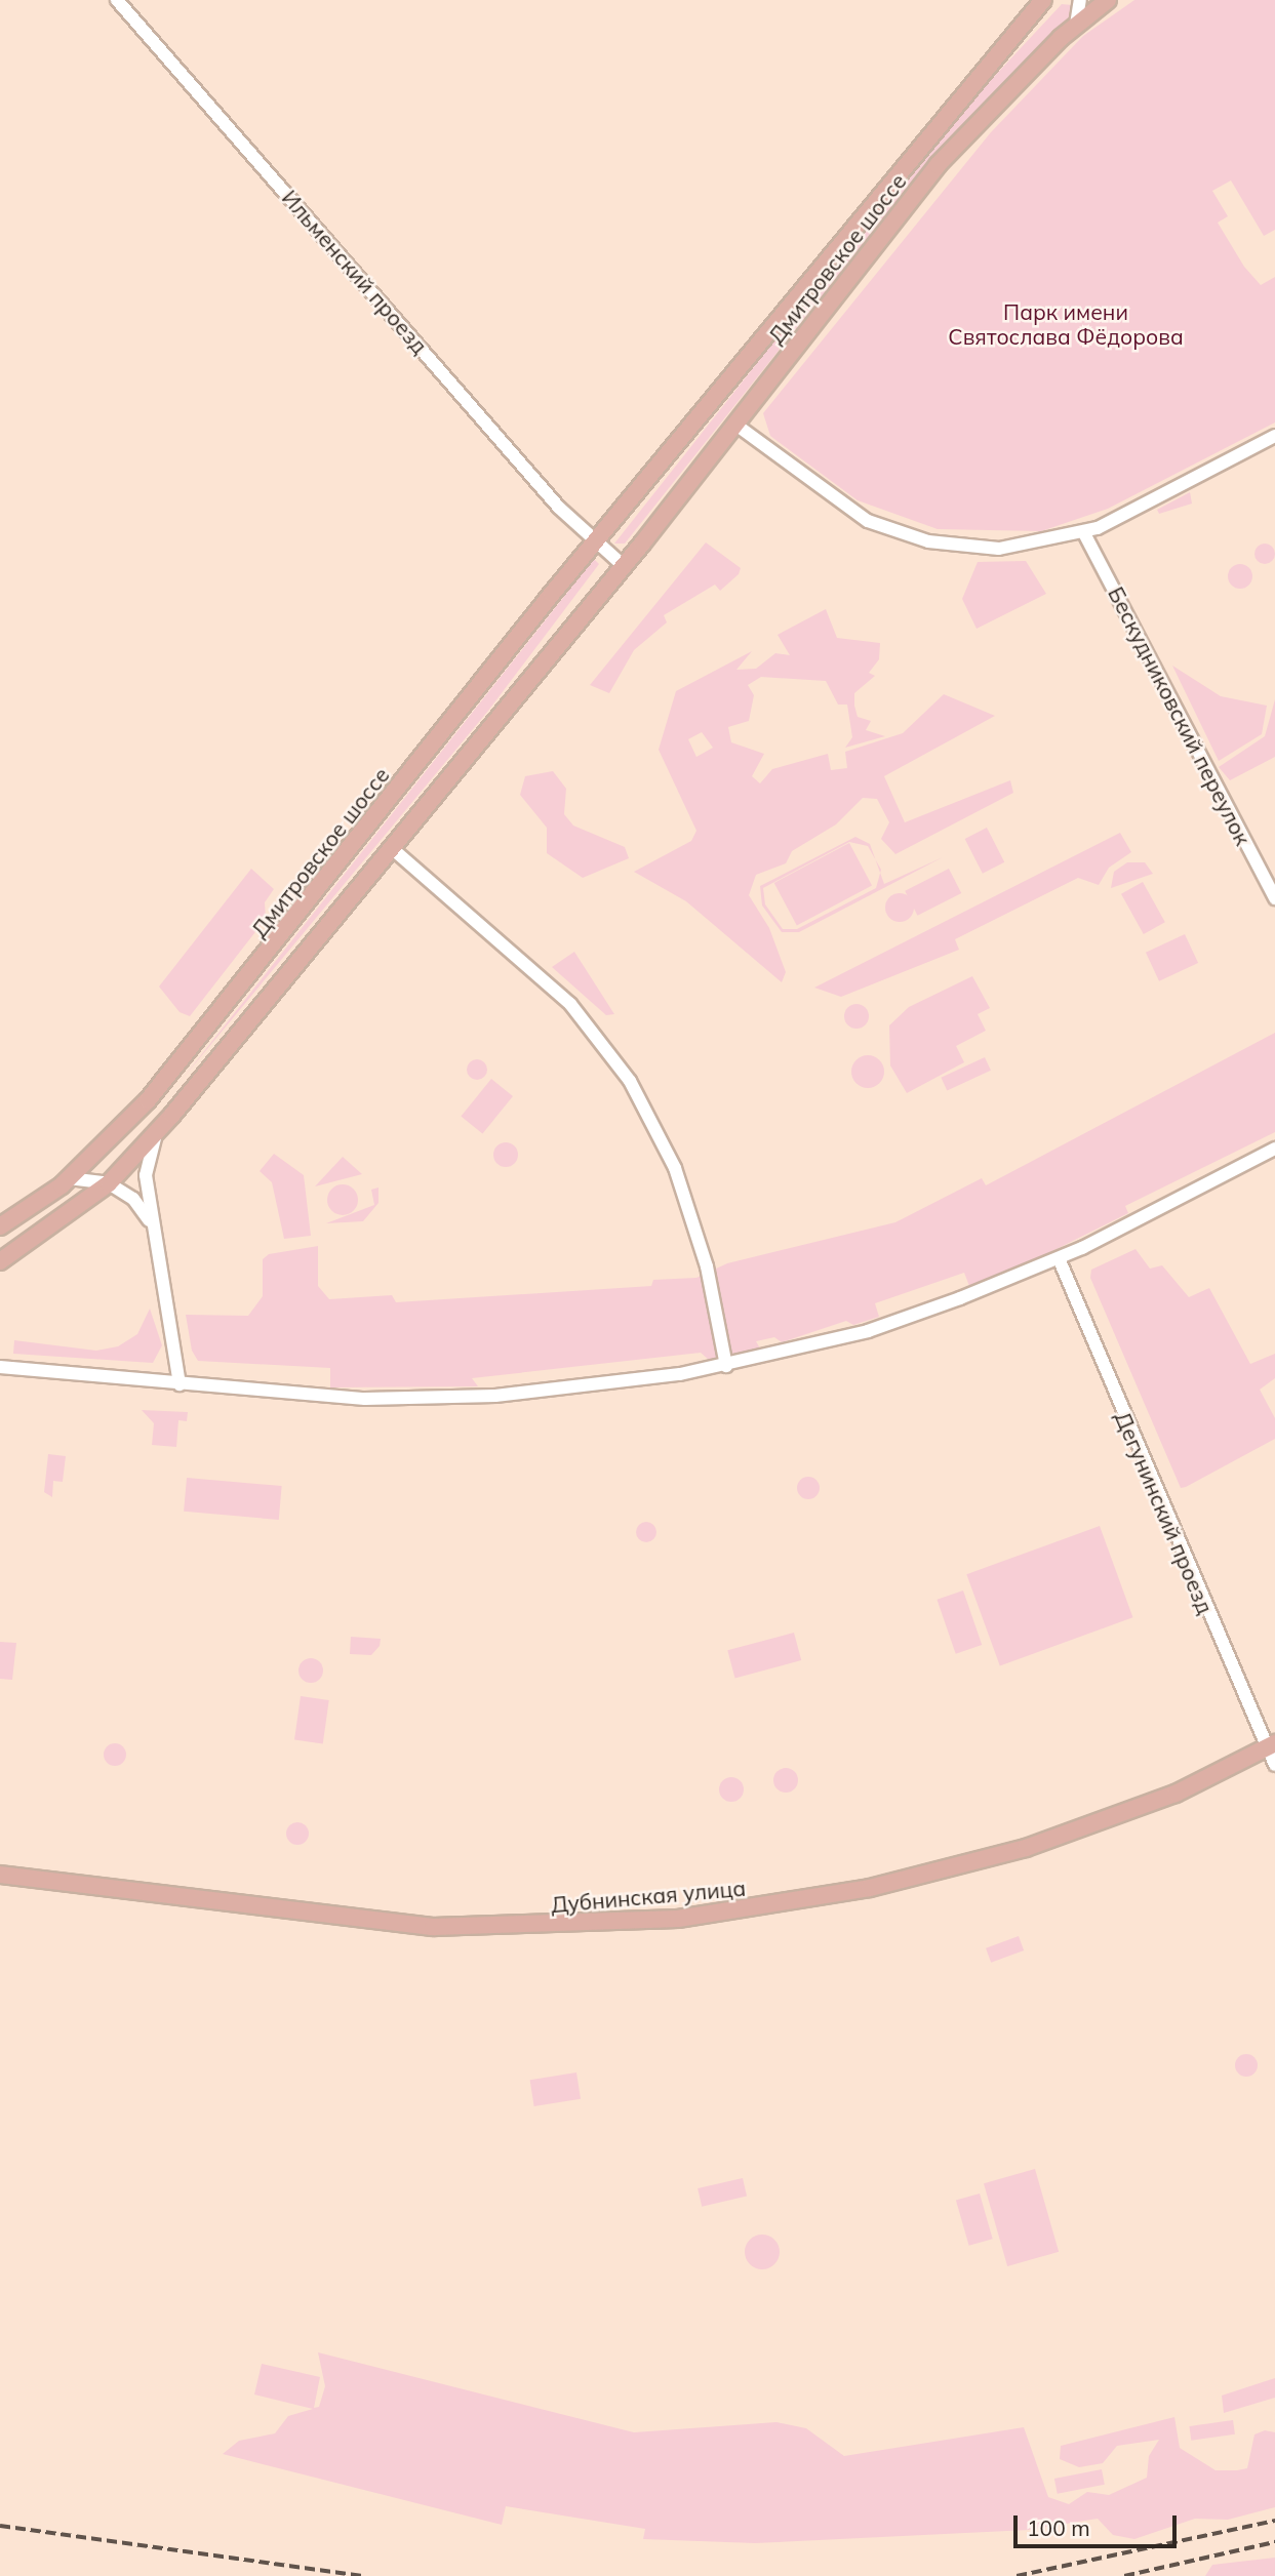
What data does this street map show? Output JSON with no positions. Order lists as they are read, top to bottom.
{
  "streets": {
    "main road": ["Дмитровское шоссе", "Дубнинская улица"],
    "street": ["Ильменский проезд", "Бескудниковский переулок", "Дегунинский проезд"]
  },
  "crossings": [
    ["Дмитровское шоссе", "Ильменский проезд"],
    ["Дегунинский проезд", "Дубнинская улица"]
  ],
  "parks": ["Парк имени Святослава Фёдорова"],
  "scale_bar": "100 m"
}
